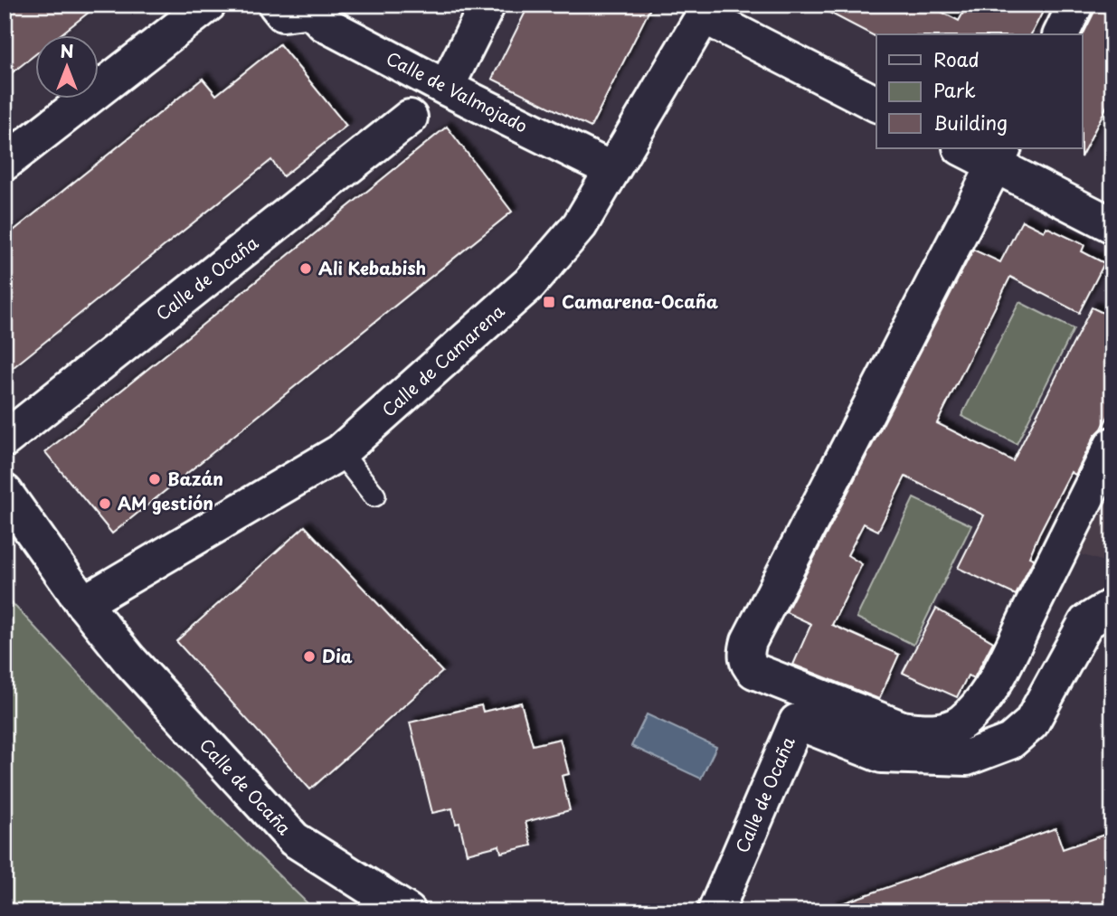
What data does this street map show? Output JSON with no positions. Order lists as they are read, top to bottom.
{
  "streets": {
    "street": ["Calle de Valmojado", "Calle de Ocaña", "Calle de Camarena"]
  },
  "crossings": [
    ["Calle de Valmojado", "Calle de Camarena"],
    ["Calle de Ocaña", "Calle de Camarena"]
  ],
  "places": {
    "other": [
      "Ali Kebabish",
      "Bazán",
      "AM gestión",
      "Dia"
    ],
    "transit": ["Camarena-Ocaña"]
  },
  "legend": ["Road", "Park", "Building"],
  "north": "top"
}
